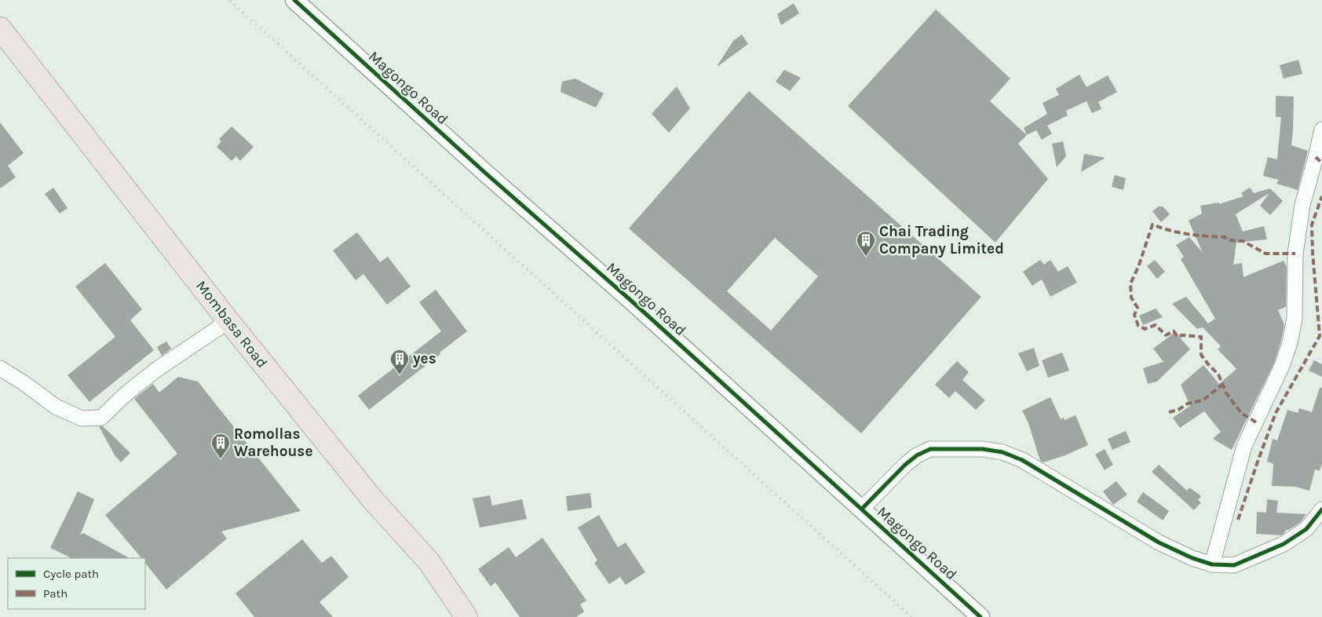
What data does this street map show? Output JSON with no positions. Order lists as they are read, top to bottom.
{
  "streets": {
    "highway": ["Mombasa Road"],
    "street": ["Magongo Road"]
  },
  "places": {
    "building": ["Chai Trading Company Limited", "yes", "Romollas Warehouse"]
  },
  "legend": ["Cycle path", "Path"]
}
